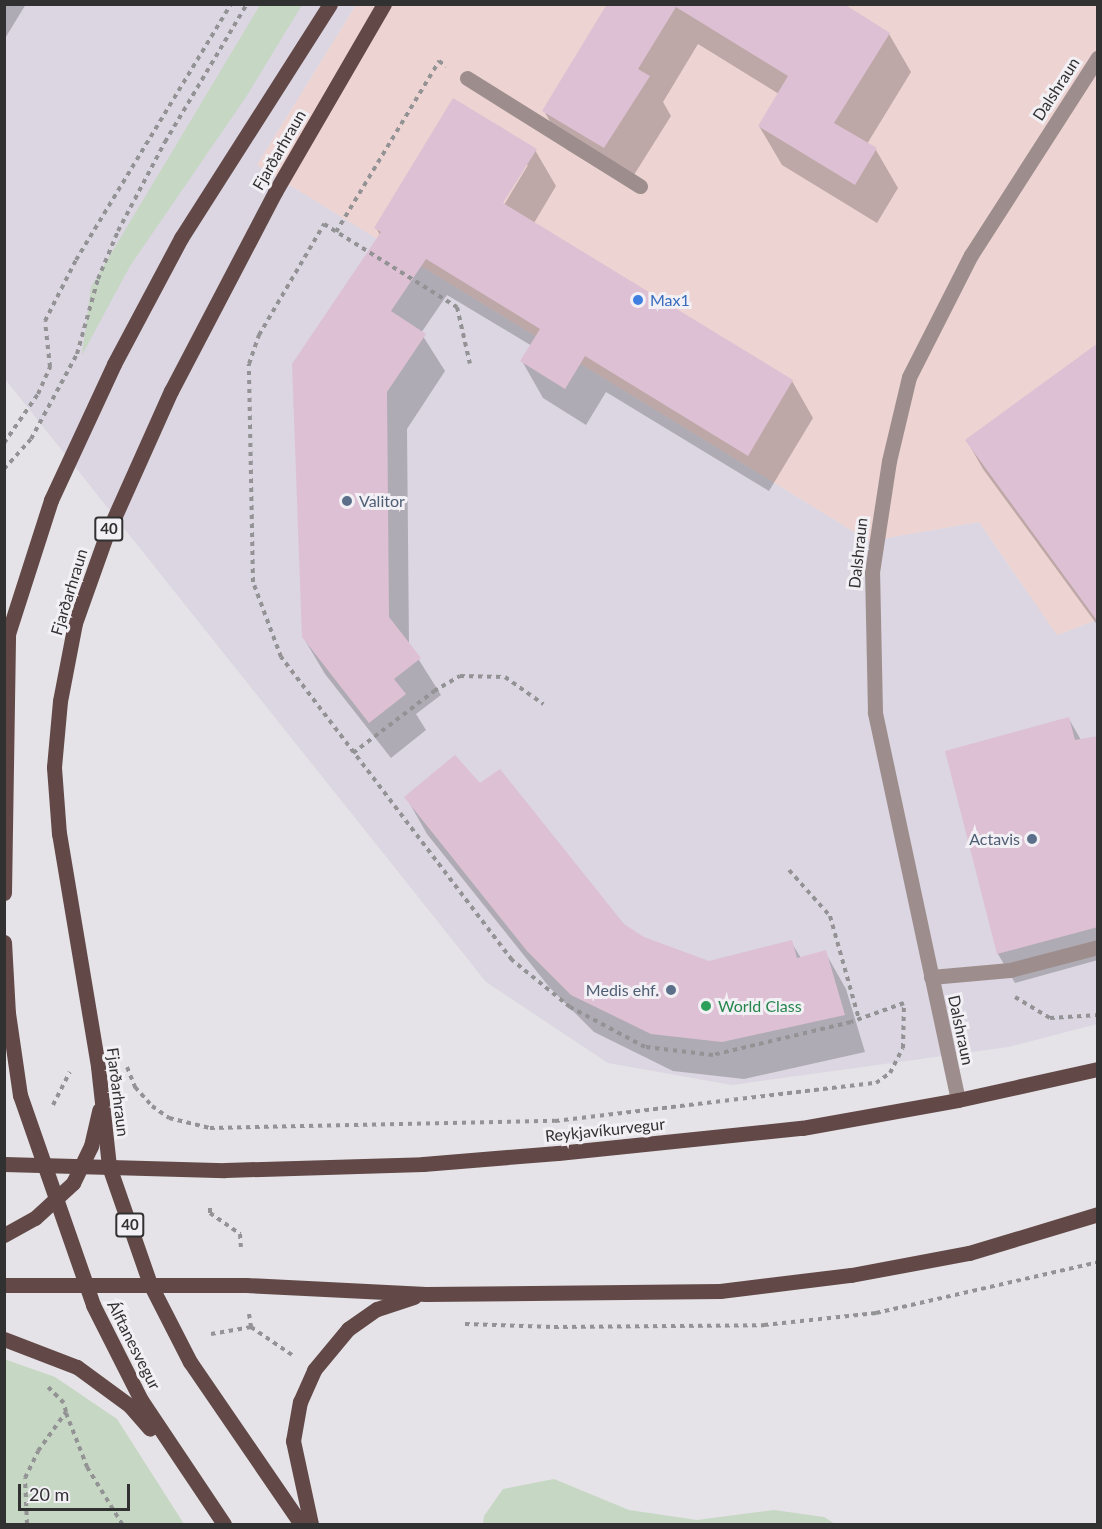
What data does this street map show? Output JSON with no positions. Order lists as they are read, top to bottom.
{
  "streets": {
    "main road": [
      "Fjarðarhraun",
      "40",
      "Reykjavíkurvegur",
      "Álftanesvegur"
    ],
    "street": ["Dalshraun"]
  },
  "crossings": [
    ["Dalshraun", "Reykjavíkurvegur"],
    ["Fjarðarhraun", "Reykjavíkurvegur"],
    ["Reykjavíkurvegur", "Álftanesvegur"]
  ],
  "places": [
    "Max1",
    "Valitor",
    "Actavis",
    "Medis ehf.",
    "World Class"
  ],
  "scale_bar": "20 m"
}
